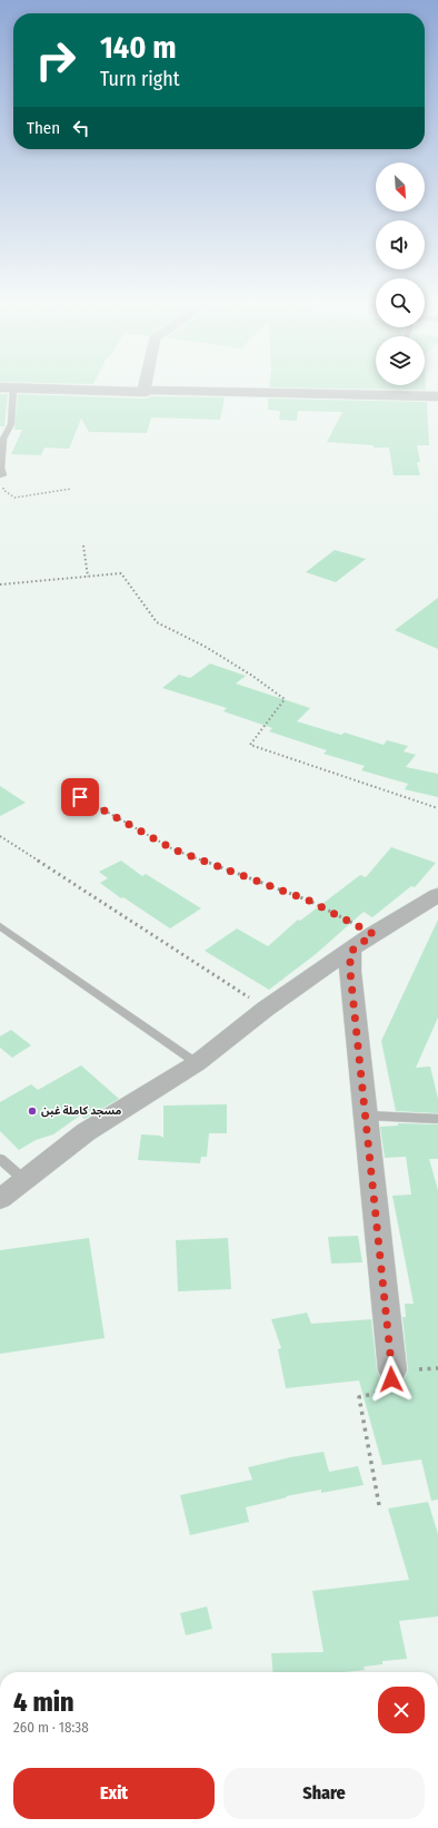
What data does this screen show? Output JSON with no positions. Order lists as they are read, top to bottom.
{
  "places": ["مسجد كاملة غبن"],
  "north": "bottom right",
  "page": {
    "turn": ["140 m", "Turn right"],
    "then": "Then",
    "heading": ["4 min", "260 m · 18:38"],
    "buttons": ["Exit", "Share"]
  }
}
